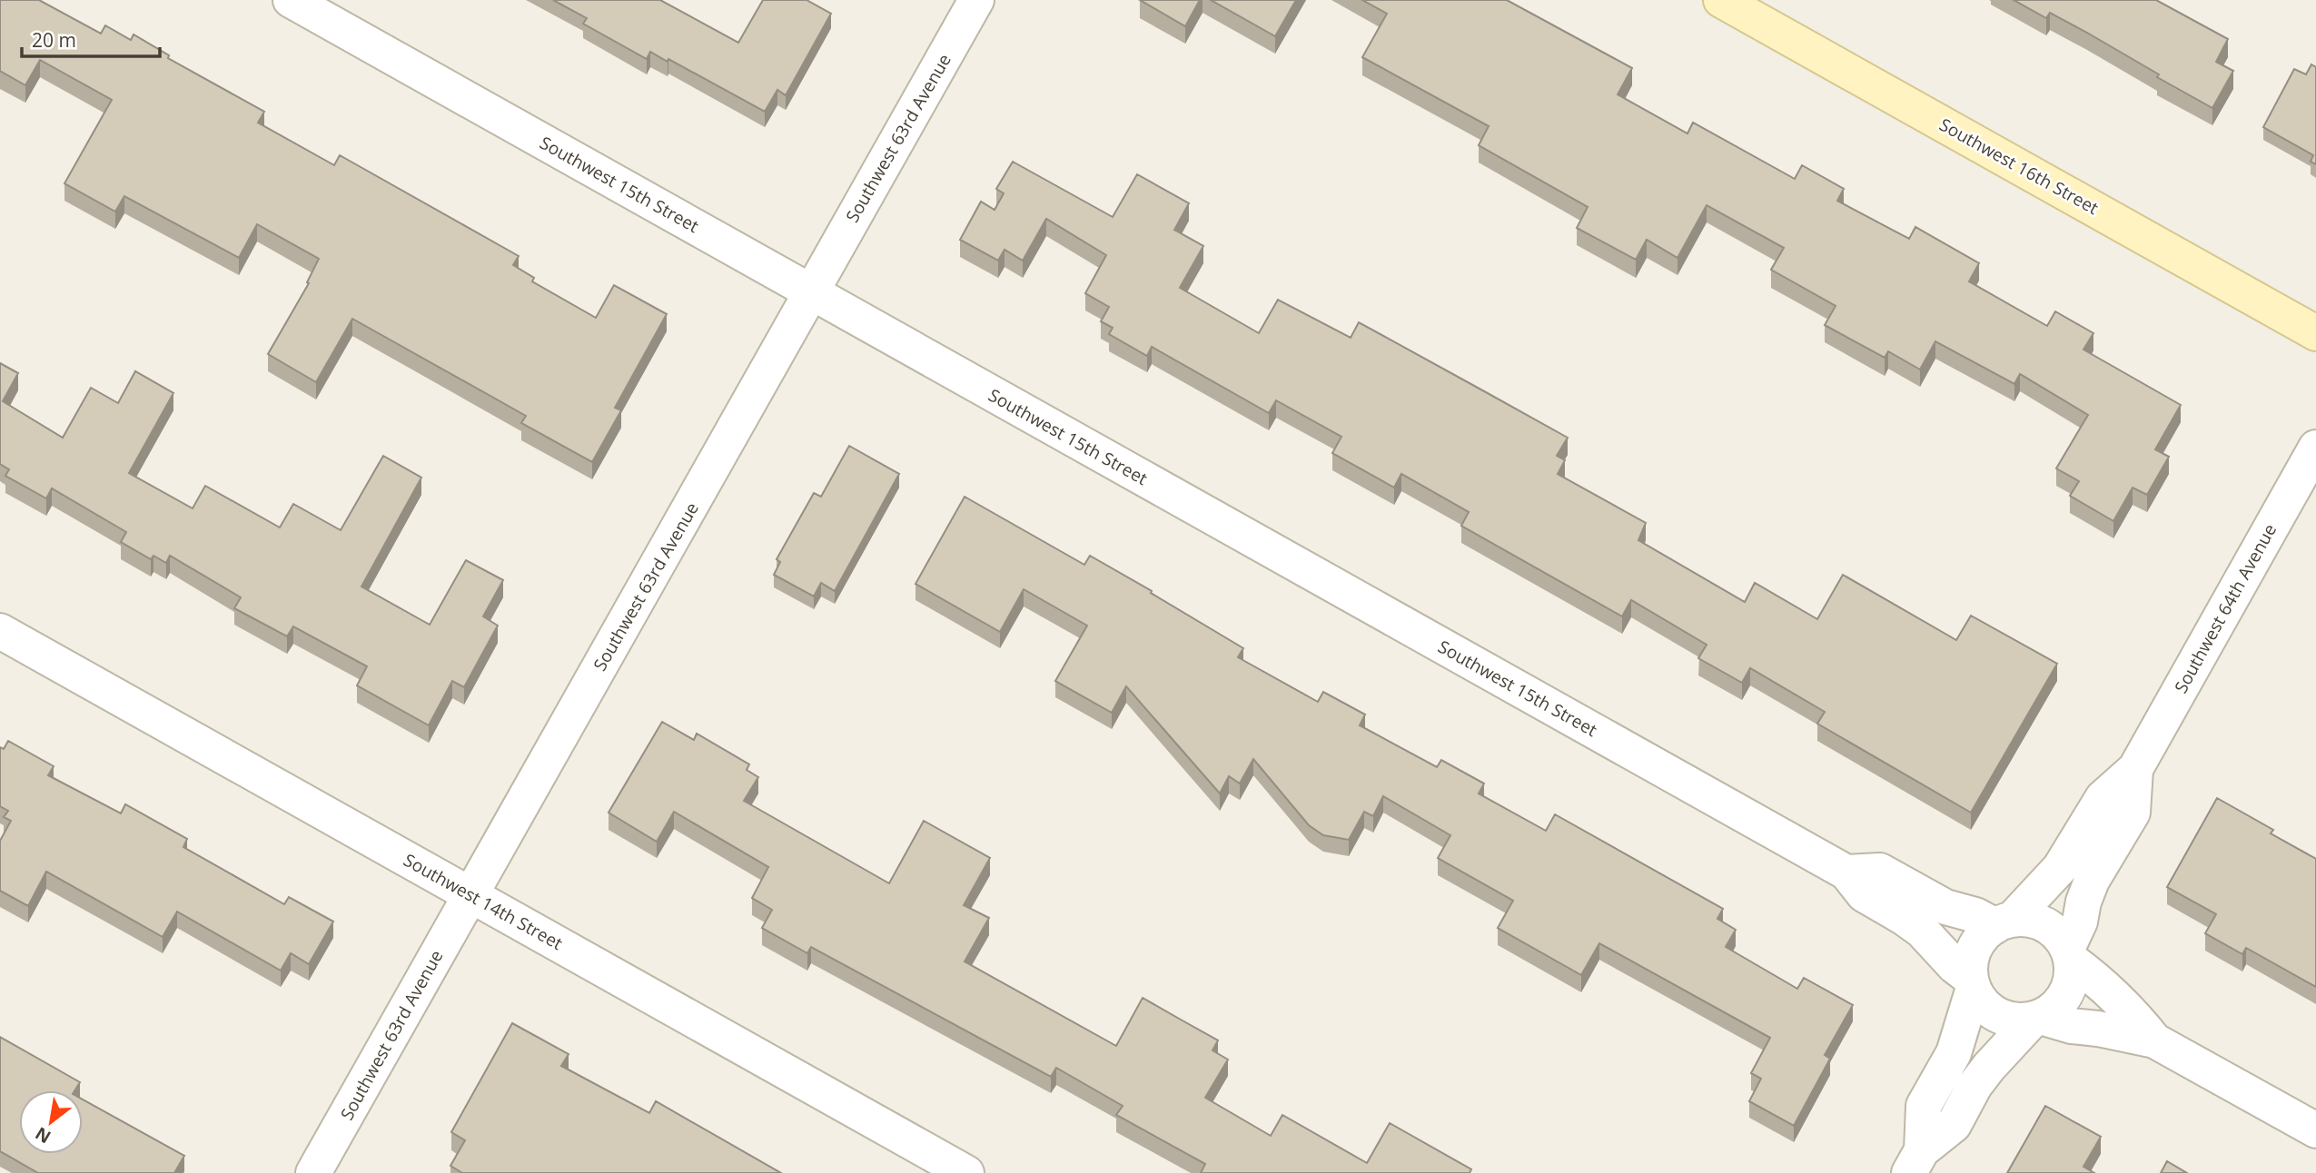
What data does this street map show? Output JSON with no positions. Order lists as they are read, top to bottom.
{
  "streets": {
    "street": [
      "Southwest 63rd Avenue",
      "Southwest 16th Street",
      "Southwest 15th Street",
      "Southwest 64th Avenue",
      "Southwest 14th Street"
    ]
  },
  "crossings": [
    ["Southwest 63rd Avenue", "Southwest 15th Street"],
    ["Southwest 63rd Avenue", "Southwest 14th Street"],
    ["Southwest 15th Street", "Southwest 64th Avenue"]
  ],
  "scale_bar": "20 m",
  "north": "bottom left"
}
